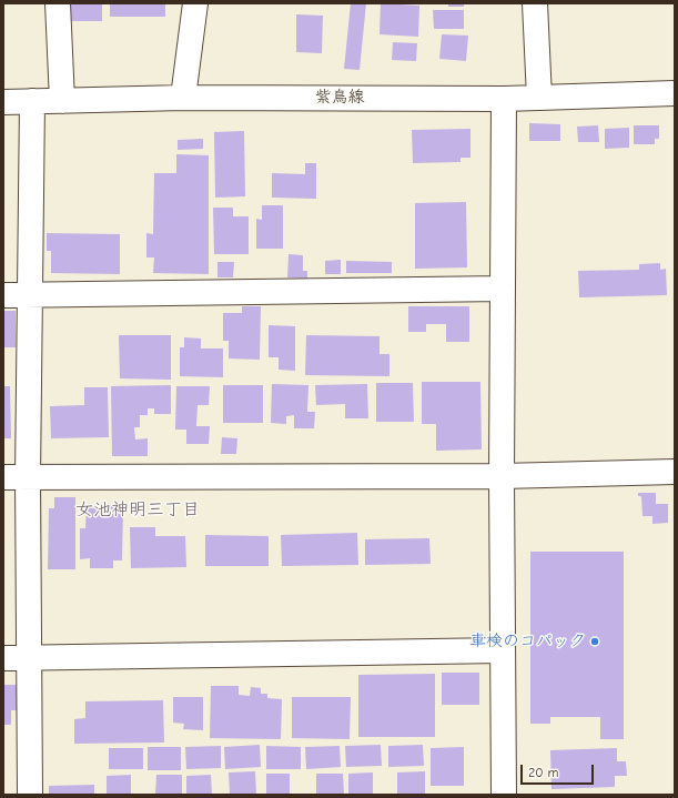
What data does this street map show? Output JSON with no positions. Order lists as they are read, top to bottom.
{
  "streets": {
    "street": ["紫鳥線"]
  },
  "districts": ["女池神明三丁目"],
  "places": ["車検のコパック"],
  "scale_bar": "20 m"
}
